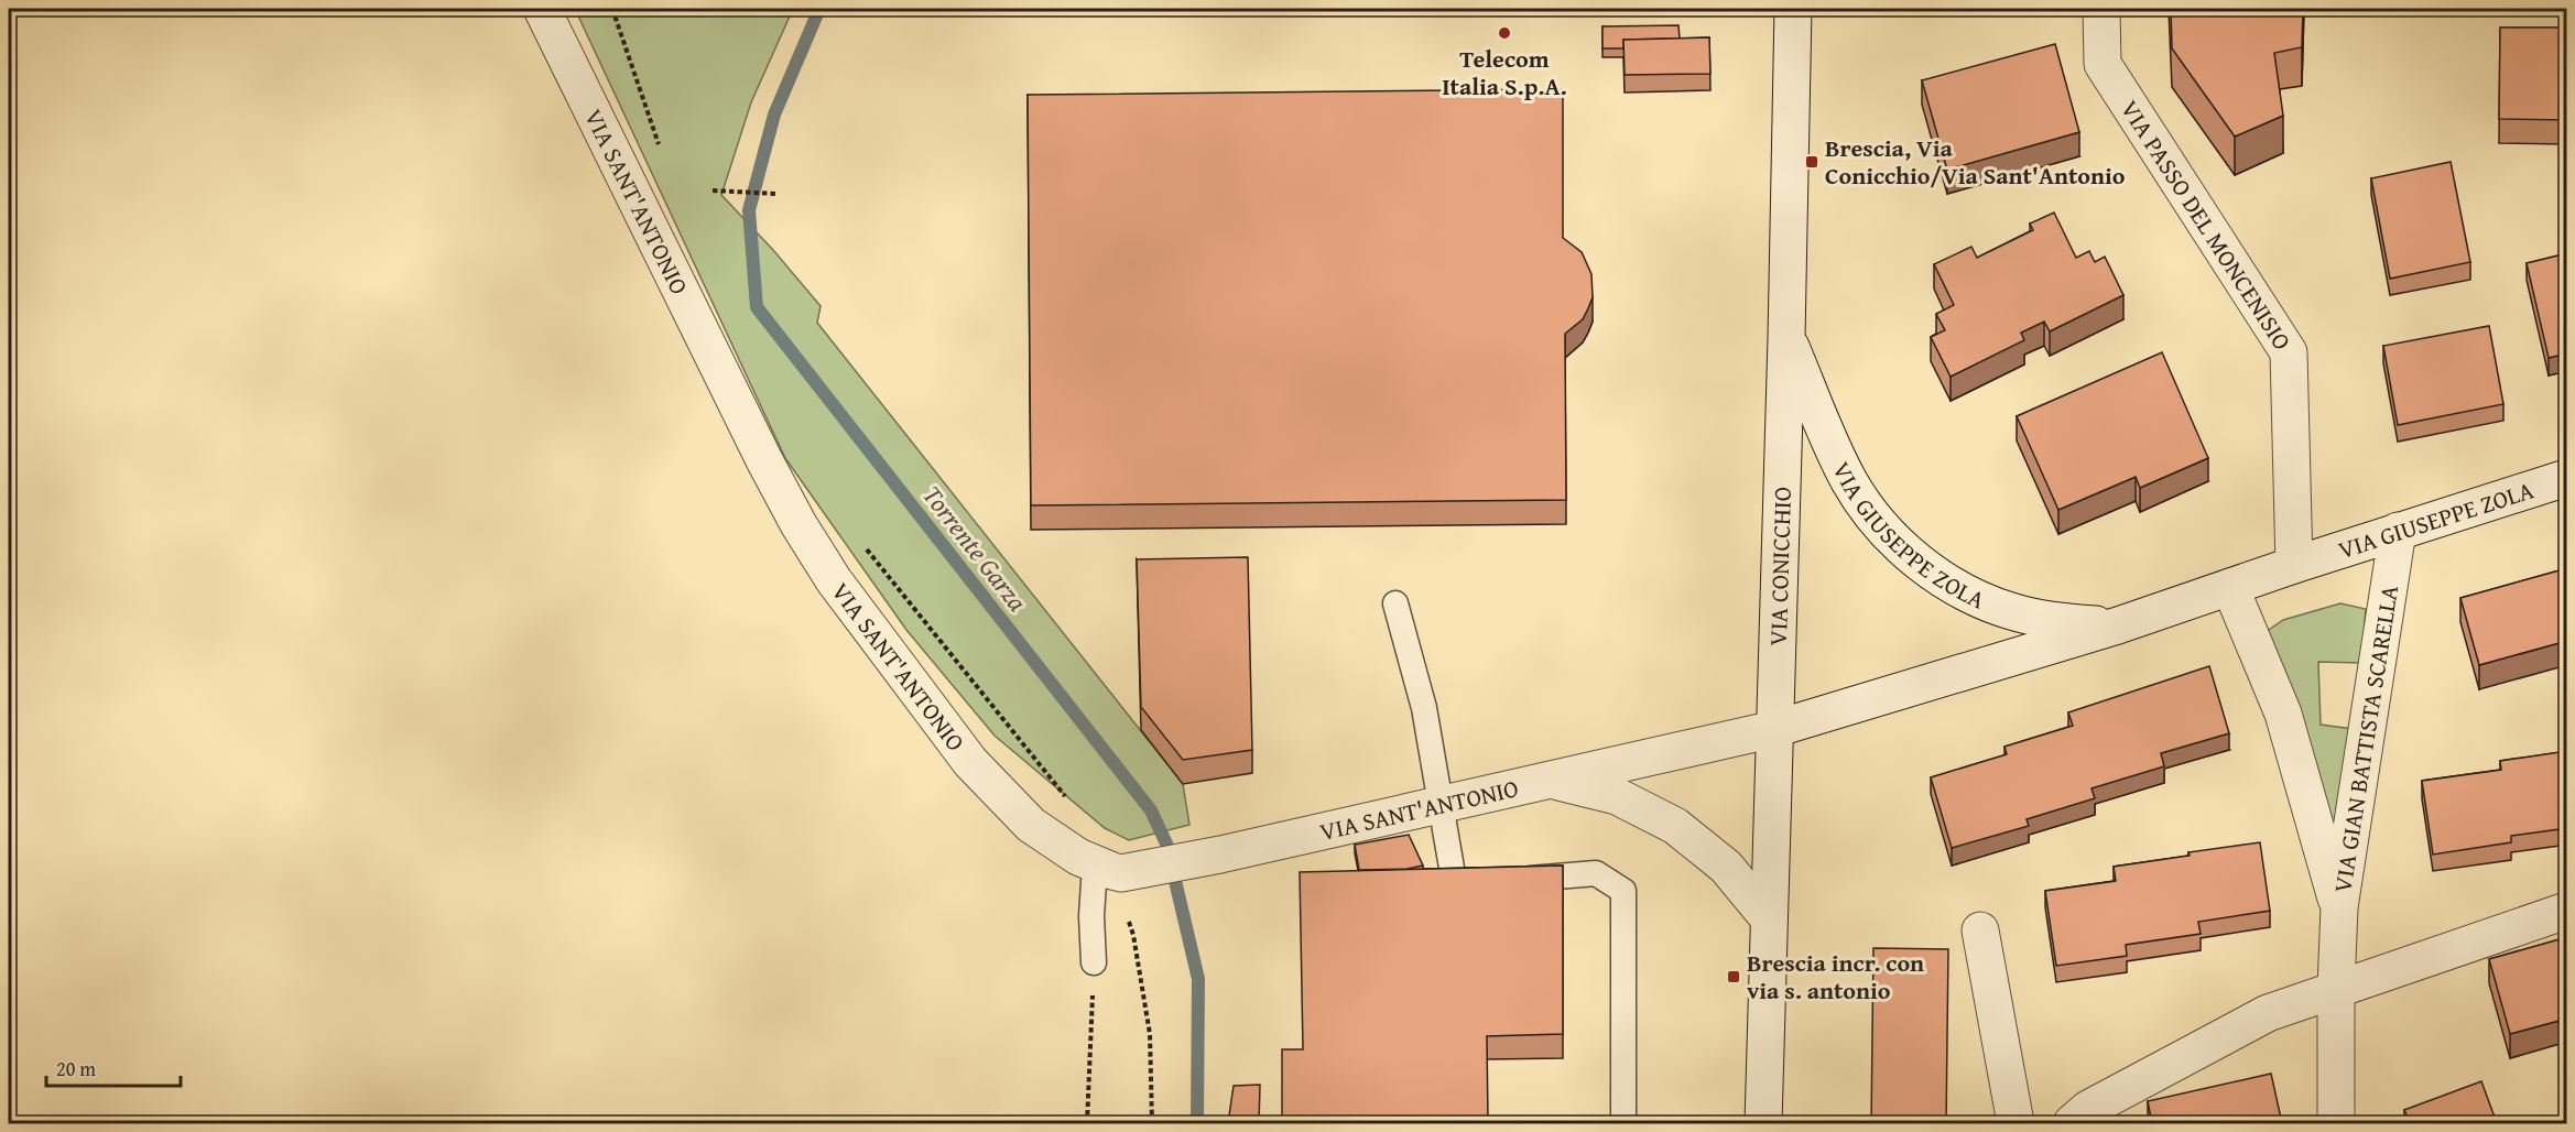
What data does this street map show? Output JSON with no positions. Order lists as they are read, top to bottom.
{
  "streets": {
    "street": [
      "VIA SANT'ANTONIO",
      "VIA PASSO DEL MONCENISIO",
      "VIA GIUSEPPE ZOLA",
      "VIA CONICCHIO",
      "VIA GIAN BATTISTA SCARELLA"
    ]
  },
  "crossings": [
    ["VIA SANT'ANTONIO", "VIA GIUSEPPE ZOLA"],
    ["VIA SANT'ANTONIO", "VIA CONICCHIO"],
    ["VIA PASSO DEL MONCENISIO", "VIA GIUSEPPE ZOLA"],
    ["VIA GIUSEPPE ZOLA", "VIA CONICCHIO"],
    ["VIA GIUSEPPE ZOLA", "VIA GIAN BATTISTA SCARELLA"]
  ],
  "water": ["Torrente Garza"],
  "places": {
    "other": ["Telecom Italia S.p.A."],
    "transit": ["Brescia, Via Conicchio/Via Sant'Antonio", "Brescia incr. con via s. antonio"]
  },
  "scale_bar": "20 m"
}
